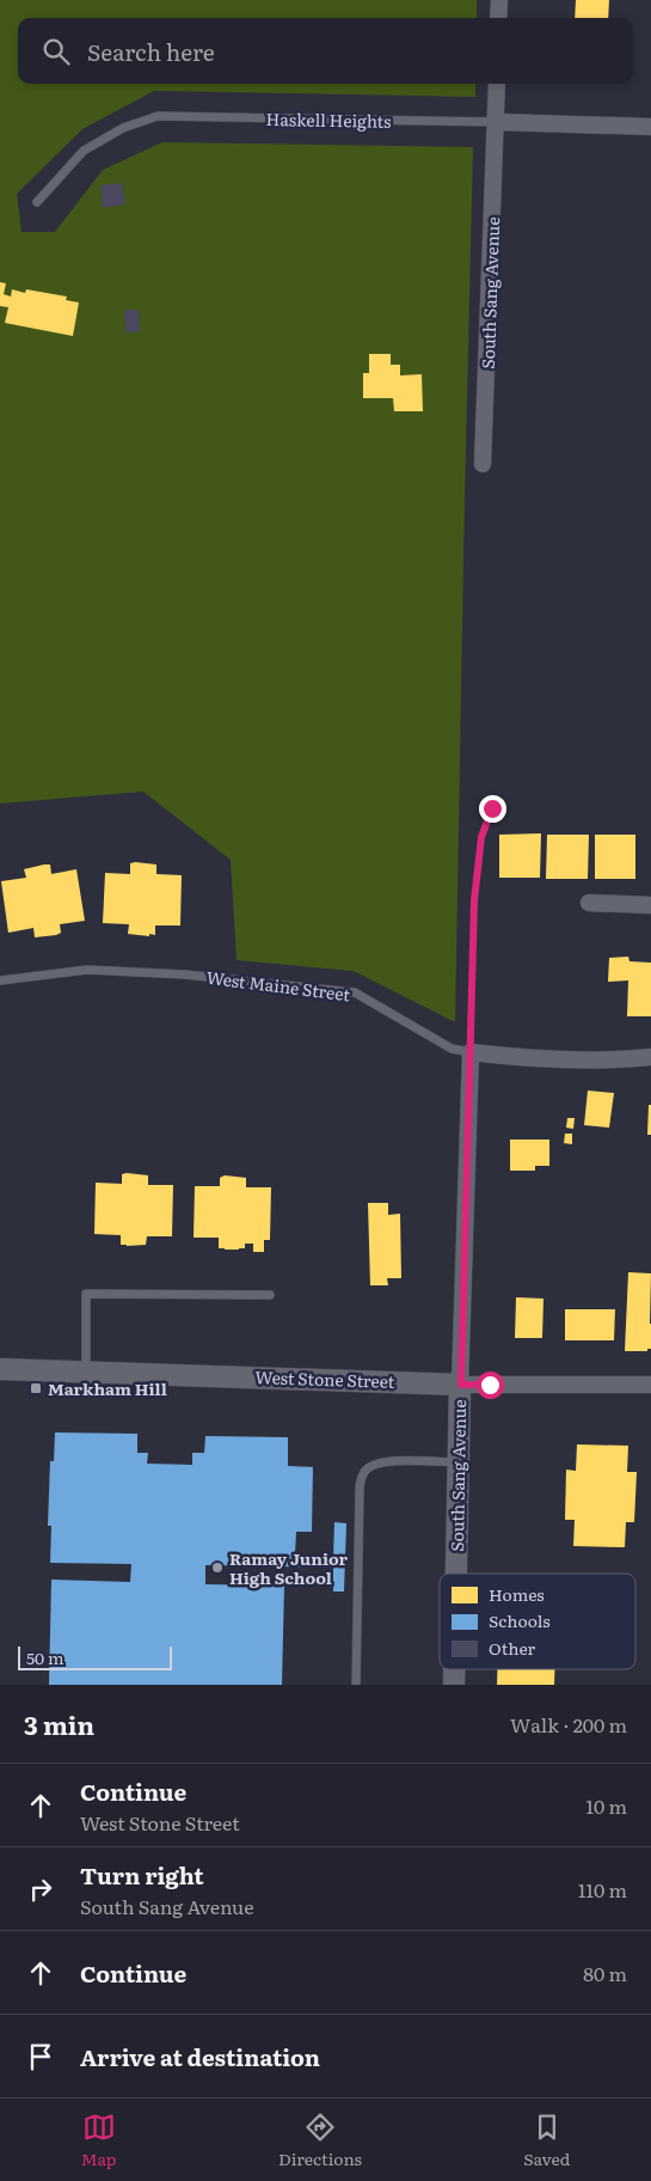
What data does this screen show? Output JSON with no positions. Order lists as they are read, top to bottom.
{
  "streets": {
    "street": [
      "Haskell Heights",
      "South Sang Avenue",
      "West Maine Street",
      "West Stone Street"
    ]
  },
  "crossings": [
    ["Haskell Heights", "South Sang Avenue"],
    ["South Sang Avenue", "West Maine Street"],
    ["South Sang Avenue", "West Stone Street"]
  ],
  "places": {
    "transit": ["Markham Hill"],
    "other": ["Ramay Junior High School"]
  },
  "legend": ["Homes", "Schools", "Other"],
  "scale_bar": "50 m",
  "page": {
    "search": "Search here",
    "scale": "50 m",
    "heading": ["3 min", "Walk · 200 m"],
    "list": [
      ["Continue", "West Stone Street", "10 m"],
      ["Turn right", "South Sang Avenue", "110 m"],
      ["Continue", "80 m"],
      "Arrive at destination"
    ],
    "nav": ["Map", "Directions", "Saved"]
  }
}
